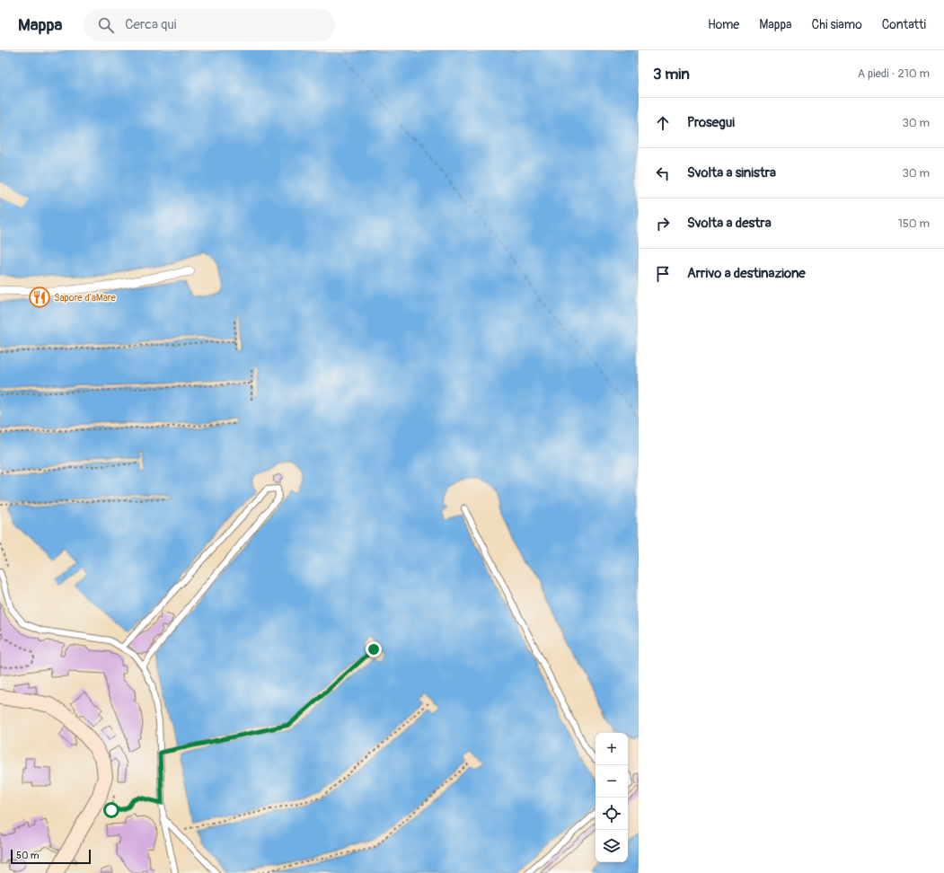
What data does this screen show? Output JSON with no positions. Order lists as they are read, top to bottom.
{
  "places": {
    "restaurant": ["Sapore d’aMare"]
  },
  "scale_bar": "50 m",
  "page": {
    "header": "Mappa",
    "search": "Cerca qui",
    "nav": [
      "Home",
      "Mappa",
      "Chi siamo",
      "Contatti"
    ],
    "heading": ["3 min", "A piedi · 210 m"],
    "list": [
      ["Prosegui", "30 m"],
      ["Svolta a sinistra", "30 m"],
      ["Svolta a destra", "150 m"],
      "Arrivo a destinazione"
    ],
    "map_buttons": ["+", "−"],
    "scale": "50 m"
  }
}
